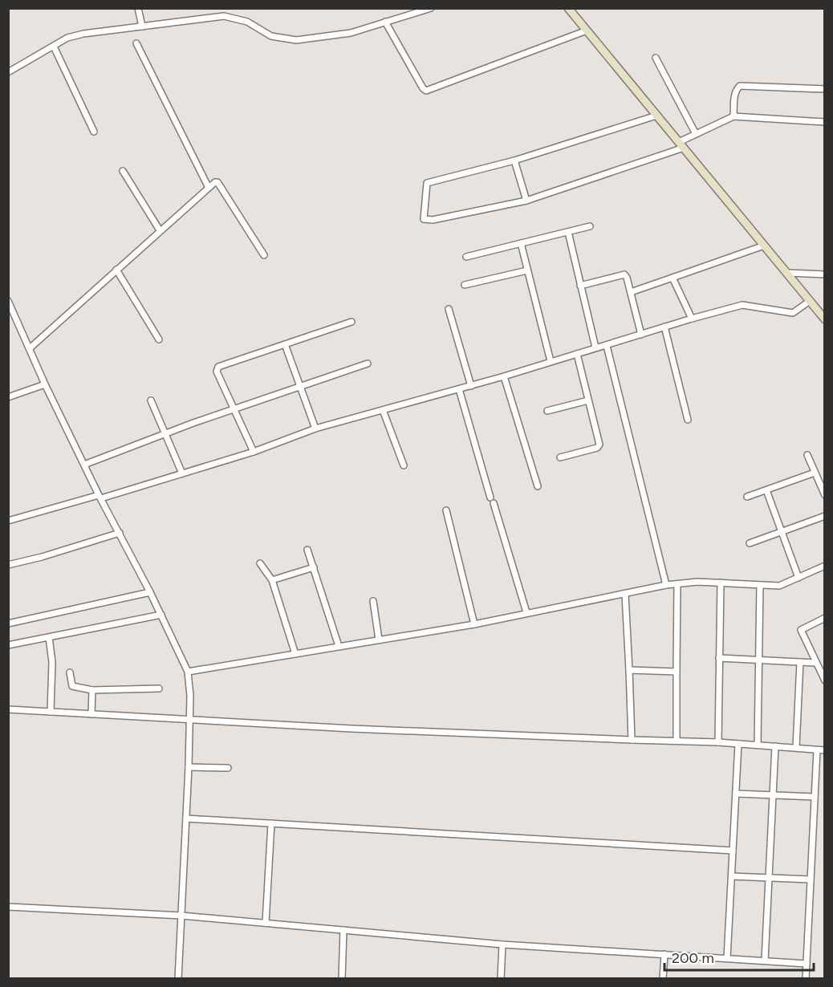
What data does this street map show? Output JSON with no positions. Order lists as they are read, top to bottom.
{
  "scale_bar": "200 m"
}
